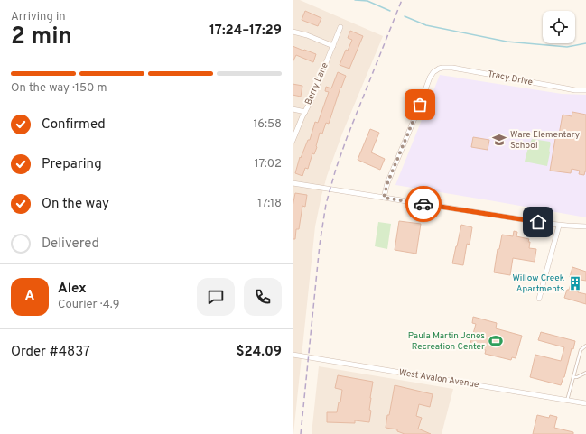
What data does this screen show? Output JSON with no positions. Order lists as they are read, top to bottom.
{
  "streets": {
    "street": ["Tracy Drive", "Berry Lane", "West Avalon Avenue"]
  },
  "places": {
    "school or university": ["Ware Elementary School"],
    "building": ["Willow Creek Apartments"],
    "sports": ["Paula Martin Jones Recreation Center"]
  },
  "page": {
    "heading": ["2 min", "Arriving in", "17:24–17:29"],
    "panel": [
      "Alex",
      "Courier · 4.9",
      "Order #4837",
      "$24.09"
    ],
    "bar": "On the way · 150 m",
    "list": [
      ["Confirmed", "16:58"],
      ["Preparing", "17:02"],
      ["On the way", "17:18"],
      "Delivered"
    ],
    "round": "A"
  }
}
